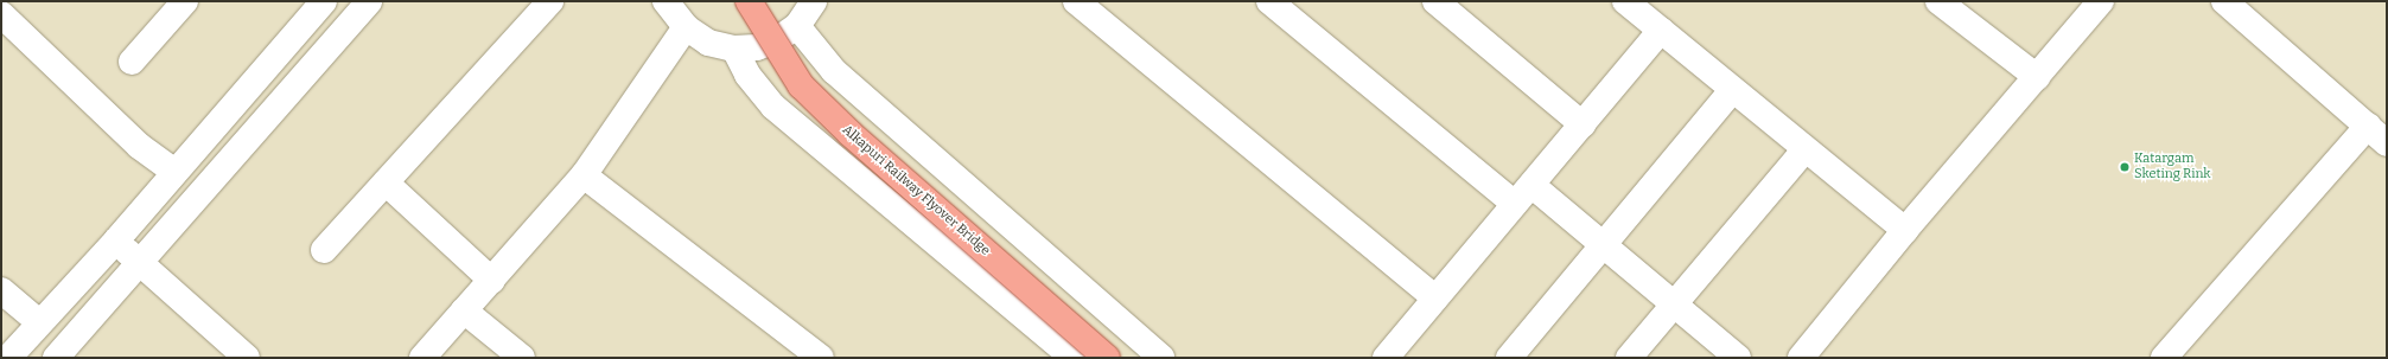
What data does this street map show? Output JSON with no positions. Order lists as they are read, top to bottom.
{
  "streets": {
    "main road": ["Alkapuri Railway Flyover Bridge"]
  },
  "places": ["Katargam Sketing Rink"]
}
